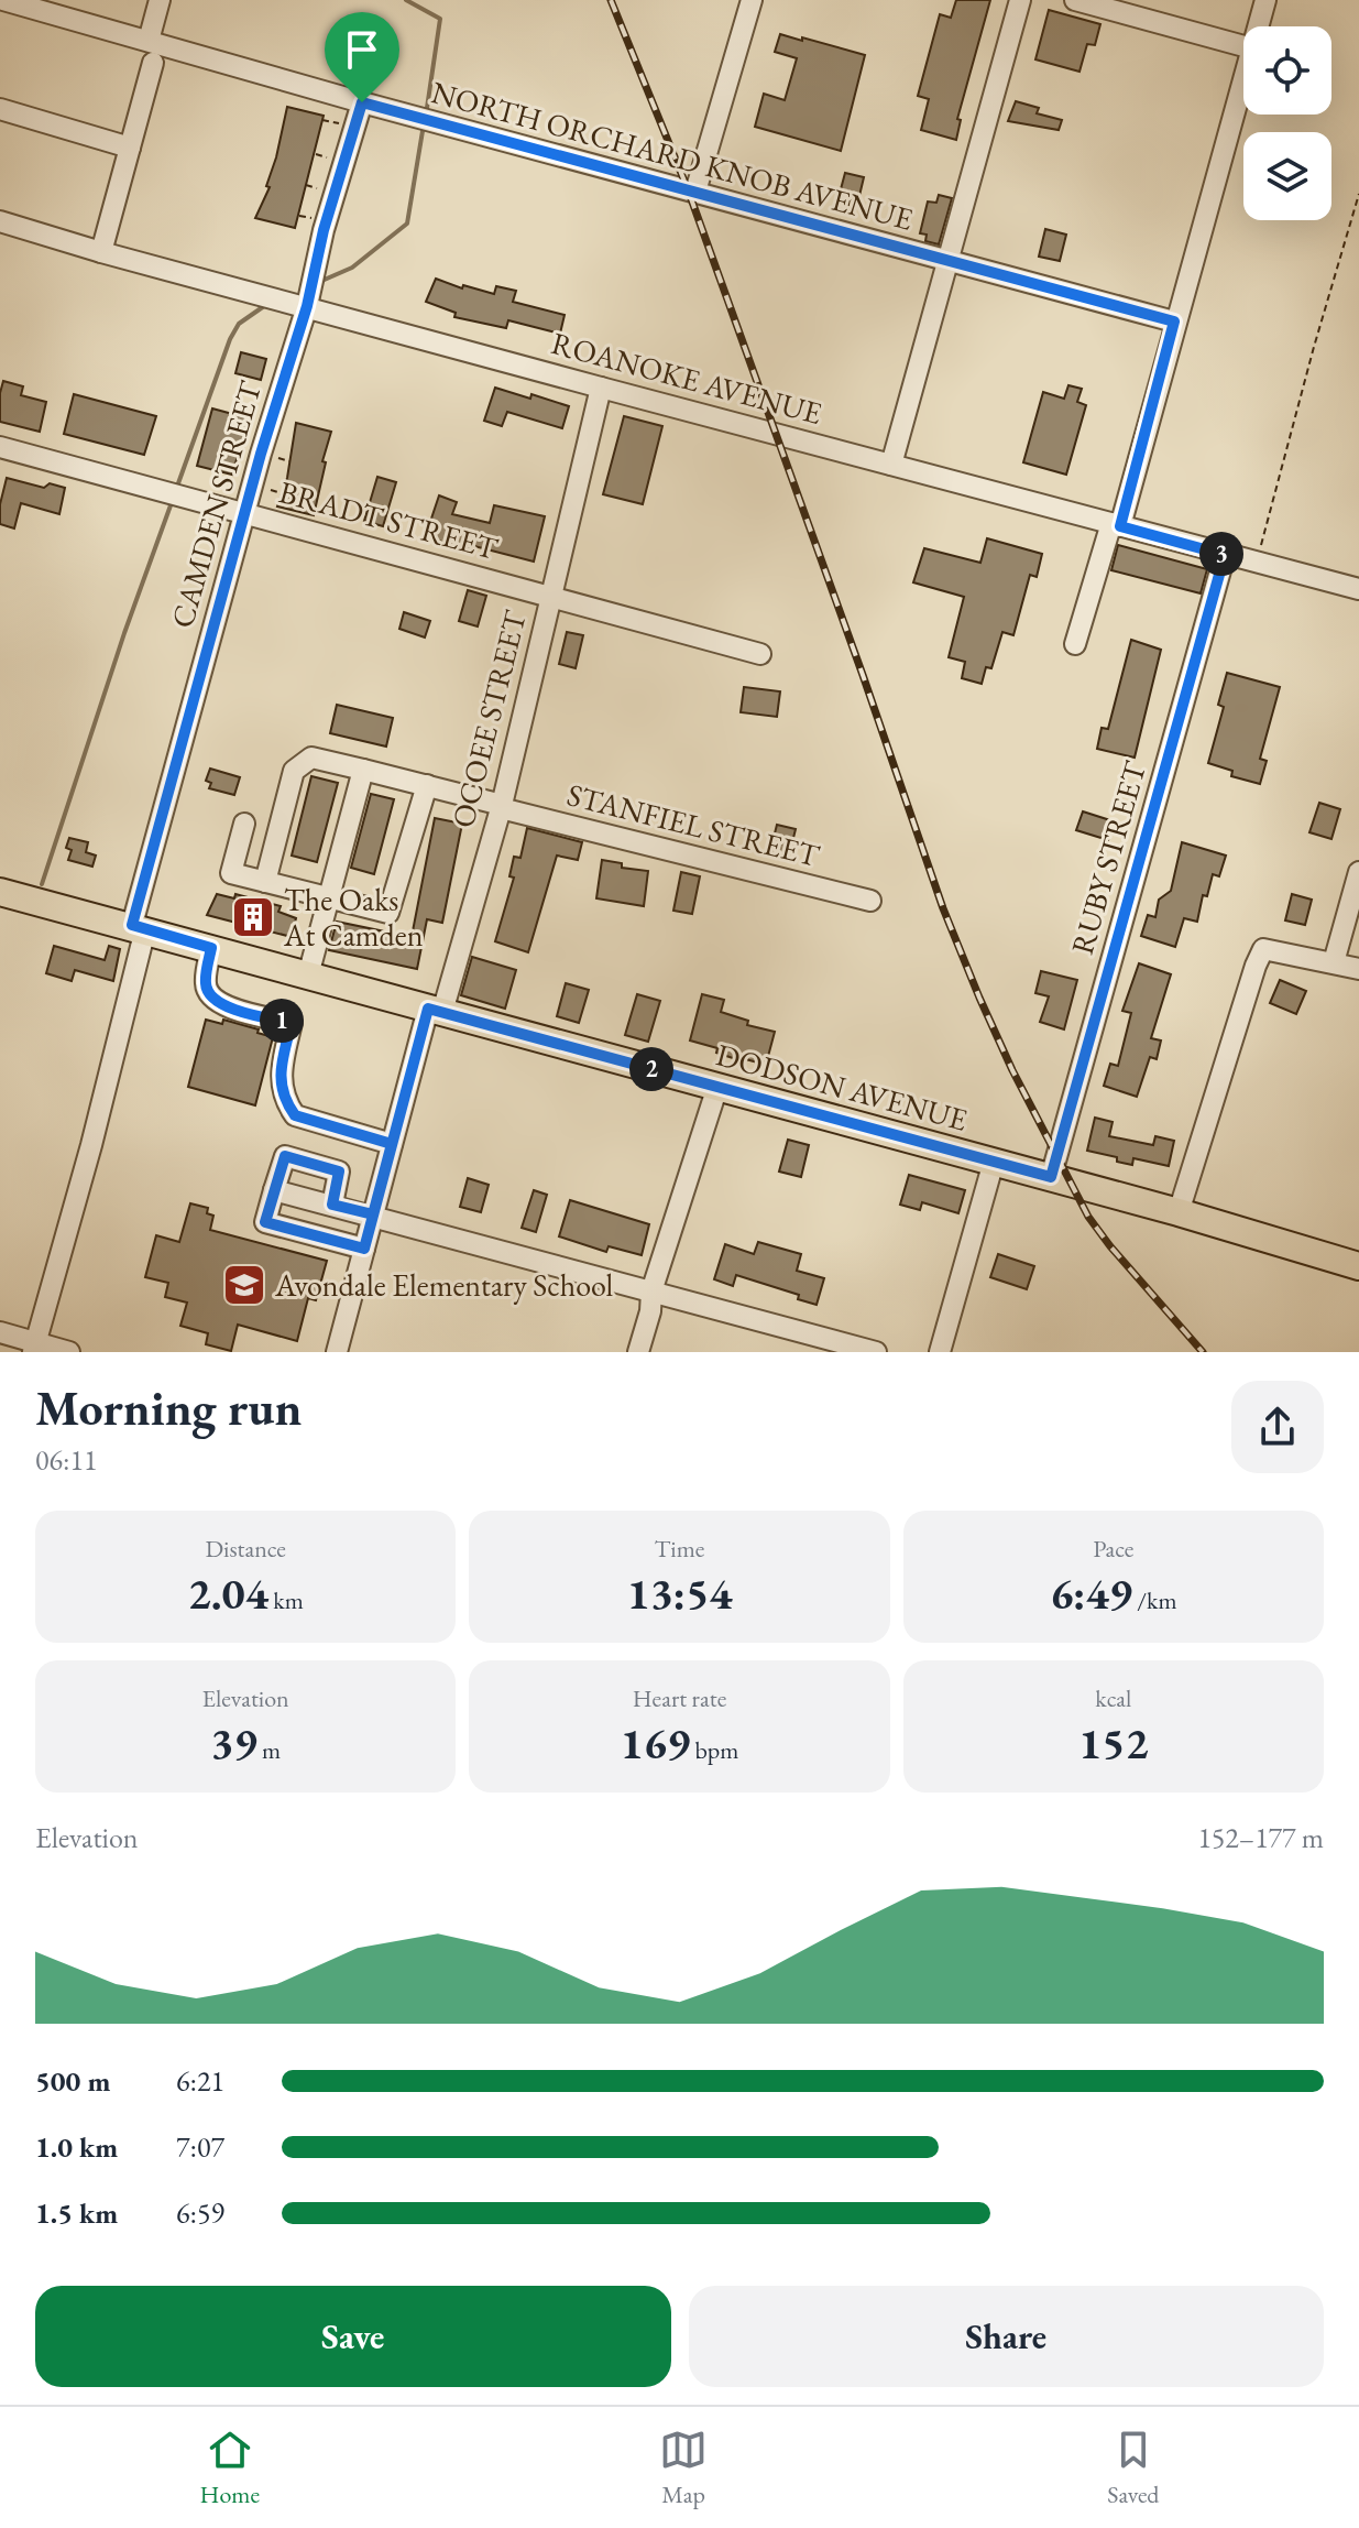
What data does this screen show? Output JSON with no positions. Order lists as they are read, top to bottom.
{
  "streets": {
    "main road": ["DODSON AVENUE"],
    "street": [
      "NORTH ORCHARD KNOB AVENUE",
      "ROANOKE AVENUE",
      "CAMDEN STREET",
      "BRADT STREET",
      "OCOEE STREET",
      "STANFIEL STREET",
      "RUBY STREET"
    ]
  },
  "crossings": [
    ["NORTH ORCHARD KNOB AVENUE", "CAMDEN STREET"],
    ["ROANOKE AVENUE", "CAMDEN STREET"],
    ["ROANOKE AVENUE", "OCOEE STREET"],
    ["ROANOKE AVENUE", "RUBY STREET"],
    ["CAMDEN STREET", "BRADT STREET"],
    ["CAMDEN STREET", "DODSON AVENUE"],
    ["BRADT STREET", "OCOEE STREET"],
    ["OCOEE STREET", "STANFIEL STREET"],
    ["OCOEE STREET", "DODSON AVENUE"],
    ["RUBY STREET", "DODSON AVENUE"]
  ],
  "places": {
    "building": ["The Oaks At Camden"],
    "school or university": ["Avondale Elementary School"]
  },
  "page": {
    "pins": ["3", "1", "2"],
    "heading": ["Morning run", "06:11"],
    "stats": [
      ["Distance", "2.04 km"],
      ["Time", "13:54"],
      ["Pace", "6:49 /km"],
      ["Elevation", "39 m"],
      ["Heart rate", "169 bpm"],
      ["kcal", "152"]
    ],
    "chart": ["Elevation", "152–177 m"],
    "list": [
      {
        "name": "500 m",
        "note": "6:21"
      },
      {
        "name": "1.0 km",
        "note": "7:07"
      },
      {
        "name": "1.5 km",
        "note": "6:59"
      }
    ],
    "buttons": ["Save", "Share"],
    "tabs": ["Home", "Map", "Saved"]
  }
}
